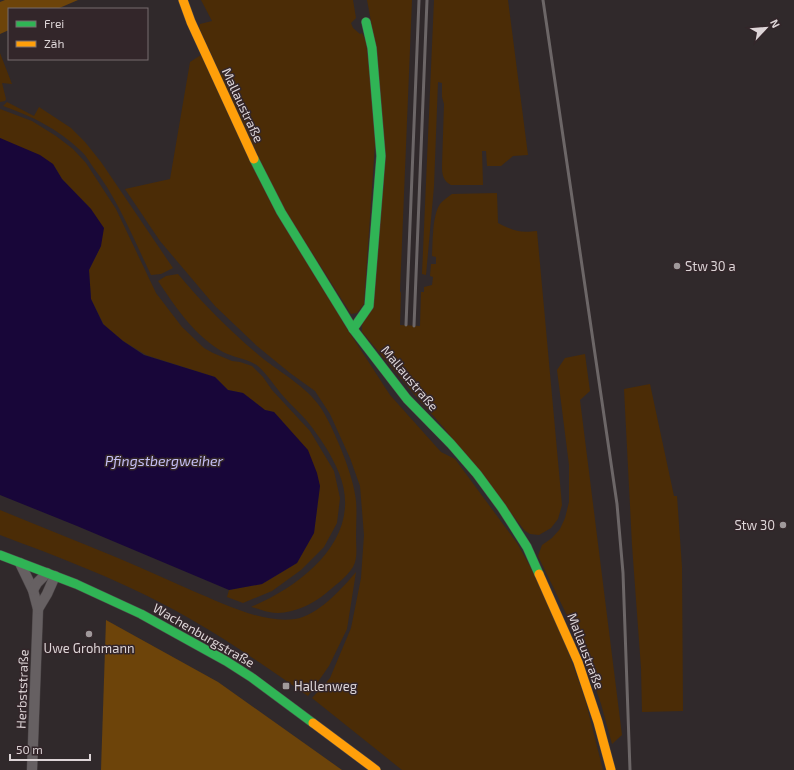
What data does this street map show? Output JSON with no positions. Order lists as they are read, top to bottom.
{
  "streets": {
    "street": ["Mallaustraße", "Wachenburgstraße", "Herbststraße"]
  },
  "crossings": [
    ["Wachenburgstraße", "Herbststraße"]
  ],
  "water": ["Pfingstbergweiher"],
  "places": {
    "other": ["Stw 30 a", "Stw 30", "Uwe Grohmann"],
    "transit": ["Hallenweg"]
  },
  "legend": ["Frei", "Zäh"],
  "scale_bar": "50 m",
  "north": "top right"
}
